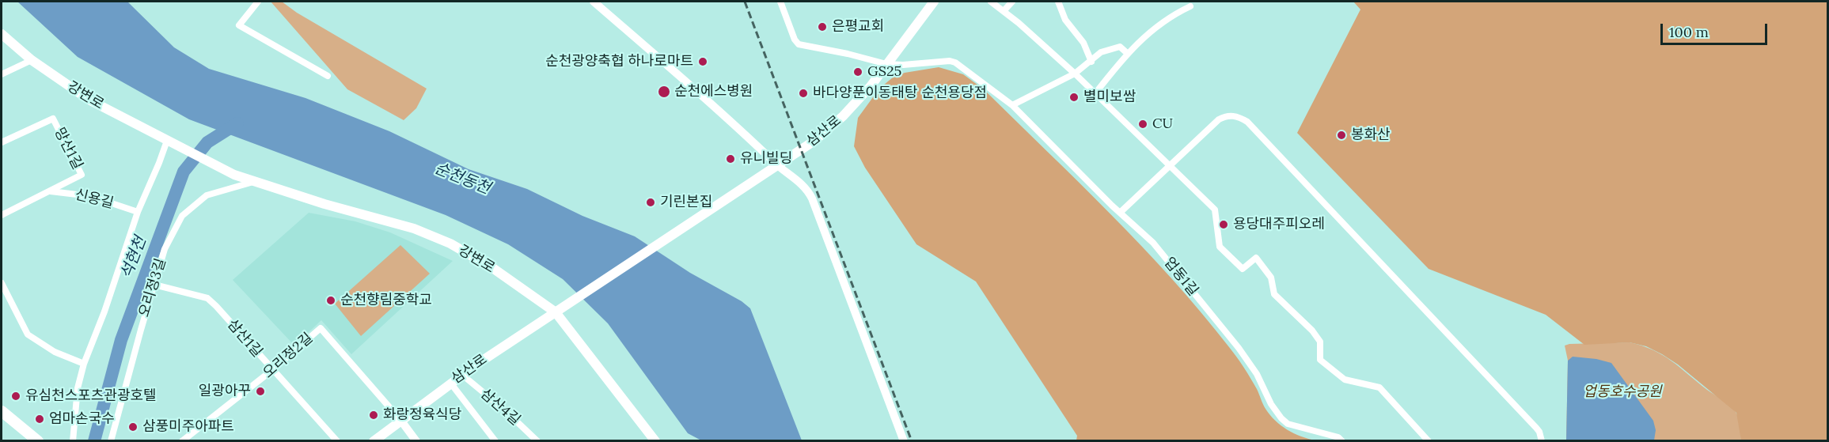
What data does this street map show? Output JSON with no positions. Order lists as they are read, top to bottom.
{
  "streets": {
    "main road": ["강변로", "삼산로"],
    "street": [
      "망산1길",
      "신용길",
      "업동1길",
      "오리정3길",
      "삼산1길",
      "오리정2길",
      "삼산4길"
    ]
  },
  "crossings": [
    ["강변로", "삼산로"],
    ["강변로", "오리정3길"],
    ["삼산로", "업동1길"],
    ["삼산로", "오리정2길"],
    ["삼산로", "삼산4길"],
    ["망산1길", "신용길"],
    ["오리정3길", "삼산1길"],
    ["삼산1길", "오리정2길"]
  ],
  "water": ["순천동천", "석현천"],
  "parks": ["업동호수공원"],
  "places": [
    "은평교회",
    "순천광양축협 하나로마트",
    "GS25",
    "순천에스병원",
    "바다양푼이동태탕 순천용당점",
    "별미보쌈",
    "CU",
    "봉화산",
    "유니빌딩",
    "기린본집",
    "용당대주피오레",
    "순천향림중학교",
    "일광아꾸",
    "유심천스포츠관광호텔",
    "화랑정육식당",
    "엄마손국수",
    "삼풍미주아파트"
  ],
  "scale_bar": "100 m"
}
